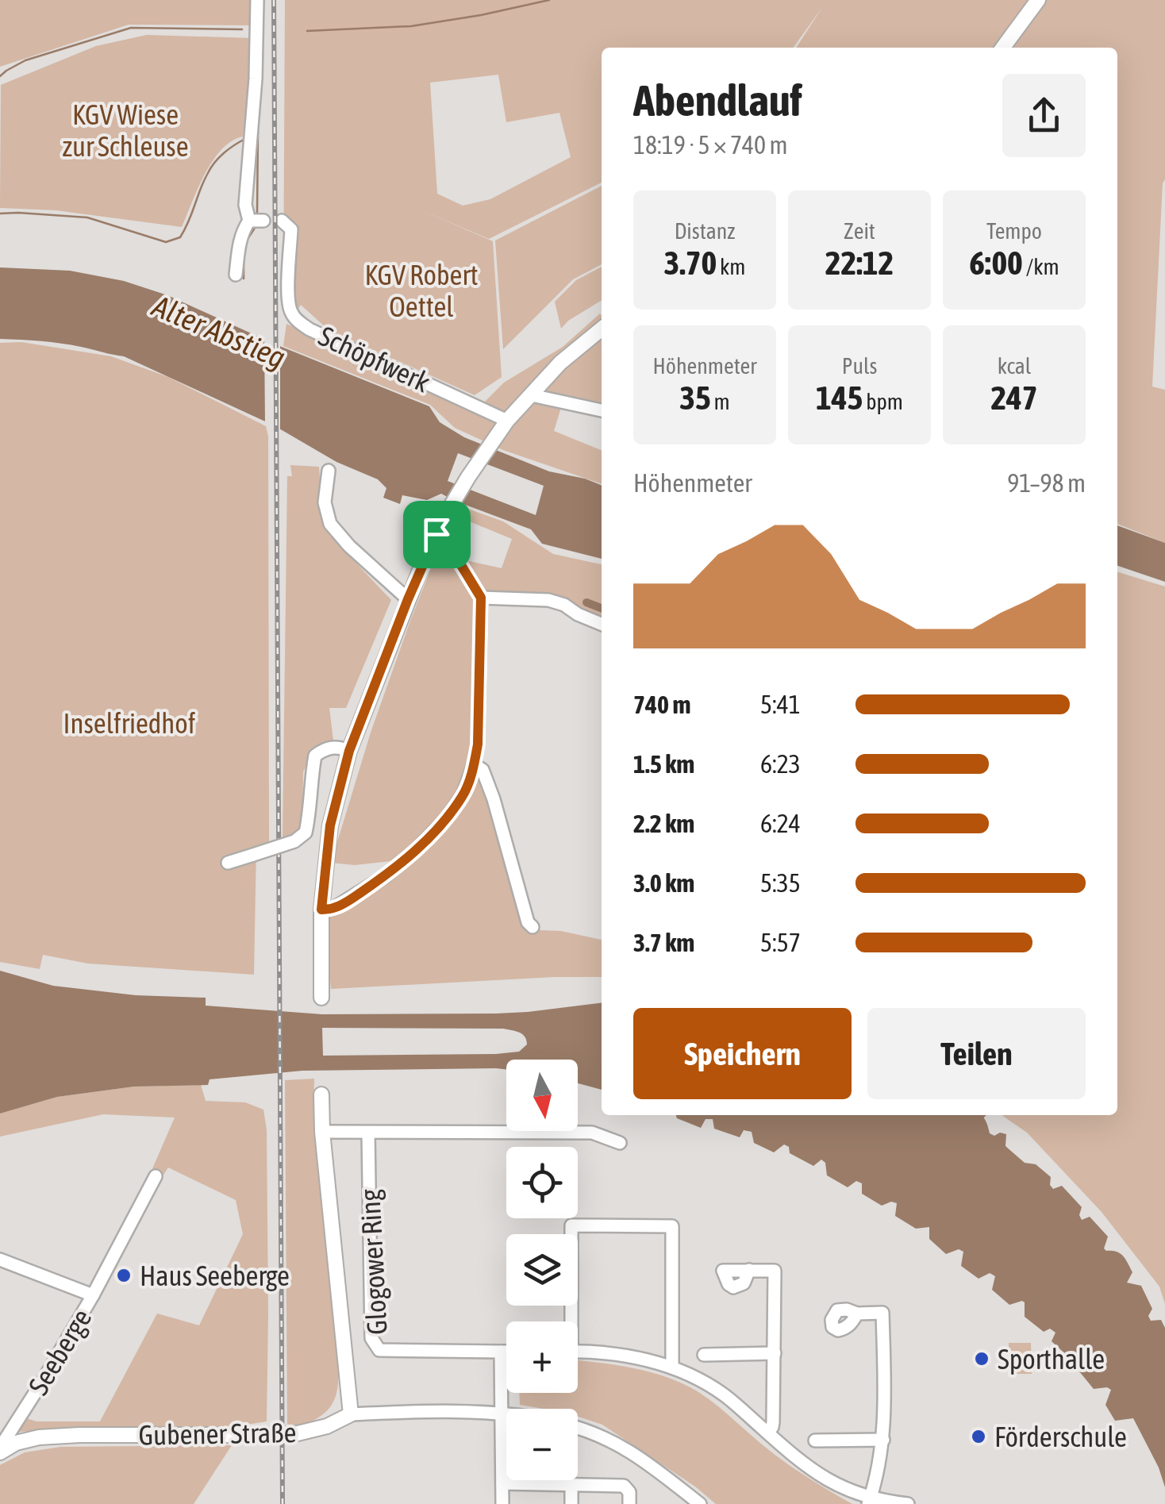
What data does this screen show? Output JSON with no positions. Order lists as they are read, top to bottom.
{
  "streets": {
    "main road": ["Gubener Straße"],
    "street": ["Schöpfwerk", "Glogower Ring", "Seeberge"]
  },
  "crossings": [
    ["Seeberge", "Gubener Straße"]
  ],
  "water": ["Alter Abstieg"],
  "parks": ["KGV Wiese zur Schleuse", "KGV Robert Oettel", "Inselfriedhof"],
  "places": ["Haus Seeberge", "Sporthalle", "Förderschule"],
  "north": "bottom",
  "page": {
    "heading": ["Abendlauf", "18:19 · 5 × 740 m"],
    "stats": [
      ["Distanz", "3.70 km"],
      ["Zeit", "22:12"],
      ["Tempo", "6:00 /km"],
      ["Höhenmeter", "35 m"],
      ["Puls", "145 bpm"],
      ["kcal", "247"]
    ],
    "chart": ["Höhenmeter", "91–98 m"],
    "list": [
      {
        "name": "740 m",
        "note": "5:41"
      },
      {
        "name": "1.5 km",
        "note": "6:23"
      },
      {
        "name": "2.2 km",
        "note": "6:24"
      },
      {
        "name": "3.0 km",
        "note": "5:35"
      },
      {
        "name": "3.7 km",
        "note": "5:57"
      }
    ],
    "buttons": ["Speichern", "Teilen"],
    "map_buttons": ["+", "−"]
  }
}
